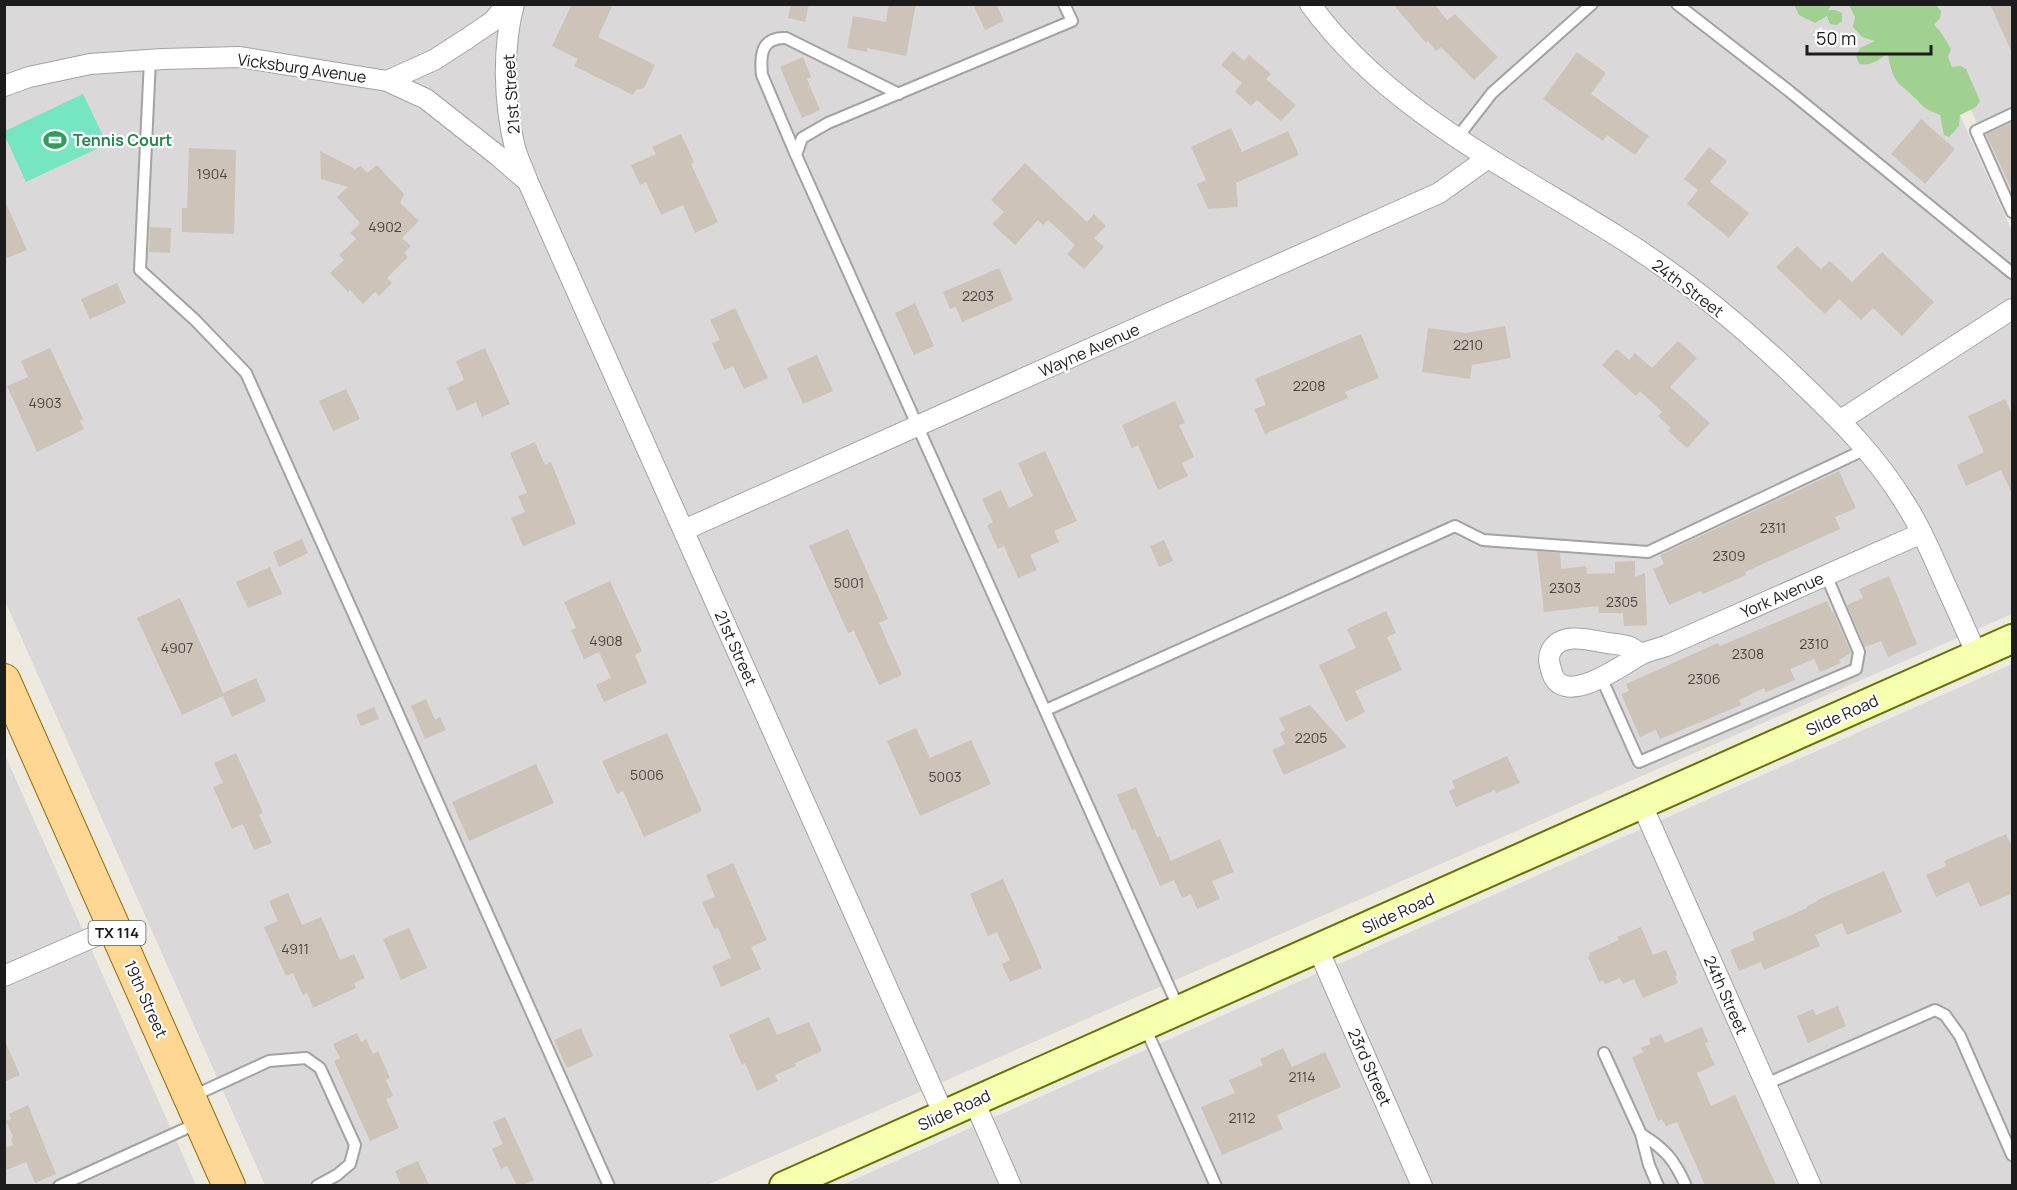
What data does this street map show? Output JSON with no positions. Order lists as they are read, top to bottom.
{
  "streets": {
    "main road": ["Slide Road", "TX 114", "19th Street"],
    "street": [
      "Vicksburg Avenue",
      "21st Street",
      "24th Street",
      "Wayne Avenue",
      "York Avenue",
      "23rd Street"
    ]
  },
  "crossings": [
    ["Vicksburg Avenue", "21st Street"],
    ["21st Street", "Wayne Avenue"],
    ["21st Street", "Slide Road"],
    ["24th Street", "Wayne Avenue"],
    ["24th Street", "York Avenue"],
    ["24th Street", "Slide Road"],
    ["Slide Road", "23rd Street"]
  ],
  "places": {
    "sports": ["Tennis Court"]
  },
  "house_numbers": [
    "1904",
    "4902",
    "2203",
    "2210",
    "2208",
    "4903",
    "2311",
    "2309",
    "5001",
    "2303",
    "2305",
    "4908",
    "2310",
    "4907",
    "2308",
    "2306",
    "2205",
    "5006",
    "5003",
    "4911",
    "2114",
    "2112"
  ],
  "scale_bar": "50 m"
}
